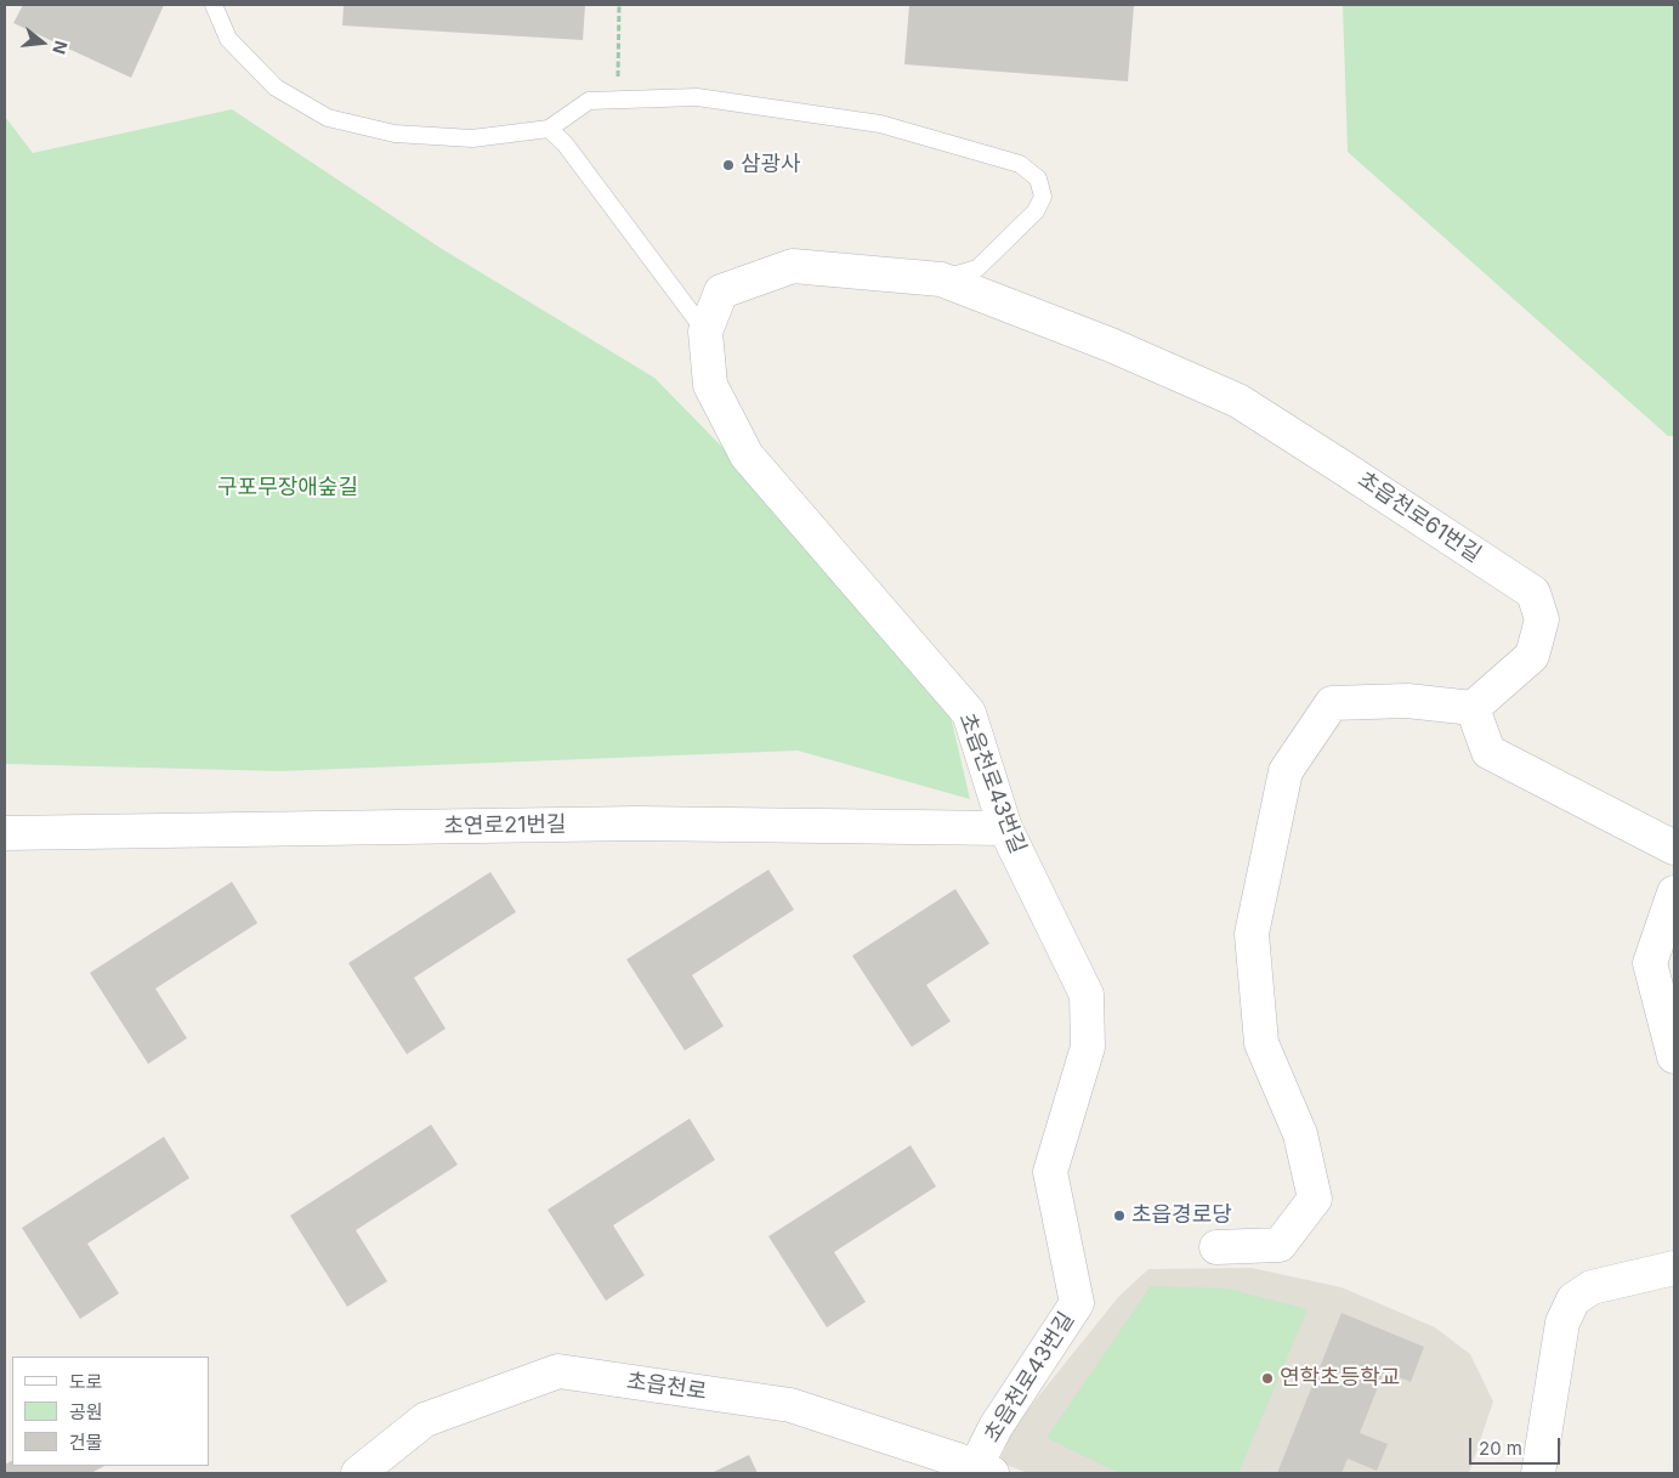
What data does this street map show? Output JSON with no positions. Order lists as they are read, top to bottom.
{
  "streets": {
    "street": [
      "초읍천로61번길",
      "초읍천로43번길",
      "초연로21번길",
      "초읍천로"
    ]
  },
  "crossings": [
    ["초읍천로61번길", "초읍천로43번길"],
    ["초읍천로43번길", "초연로21번길"],
    ["초읍천로43번길", "초읍천로"]
  ],
  "parks": ["구포무장애숲길"],
  "places": ["삼광사", "초읍경로당", "연학초등학교"],
  "legend": ["도로", "공원", "건물"],
  "scale_bar": "20 m",
  "north": "right"
}
